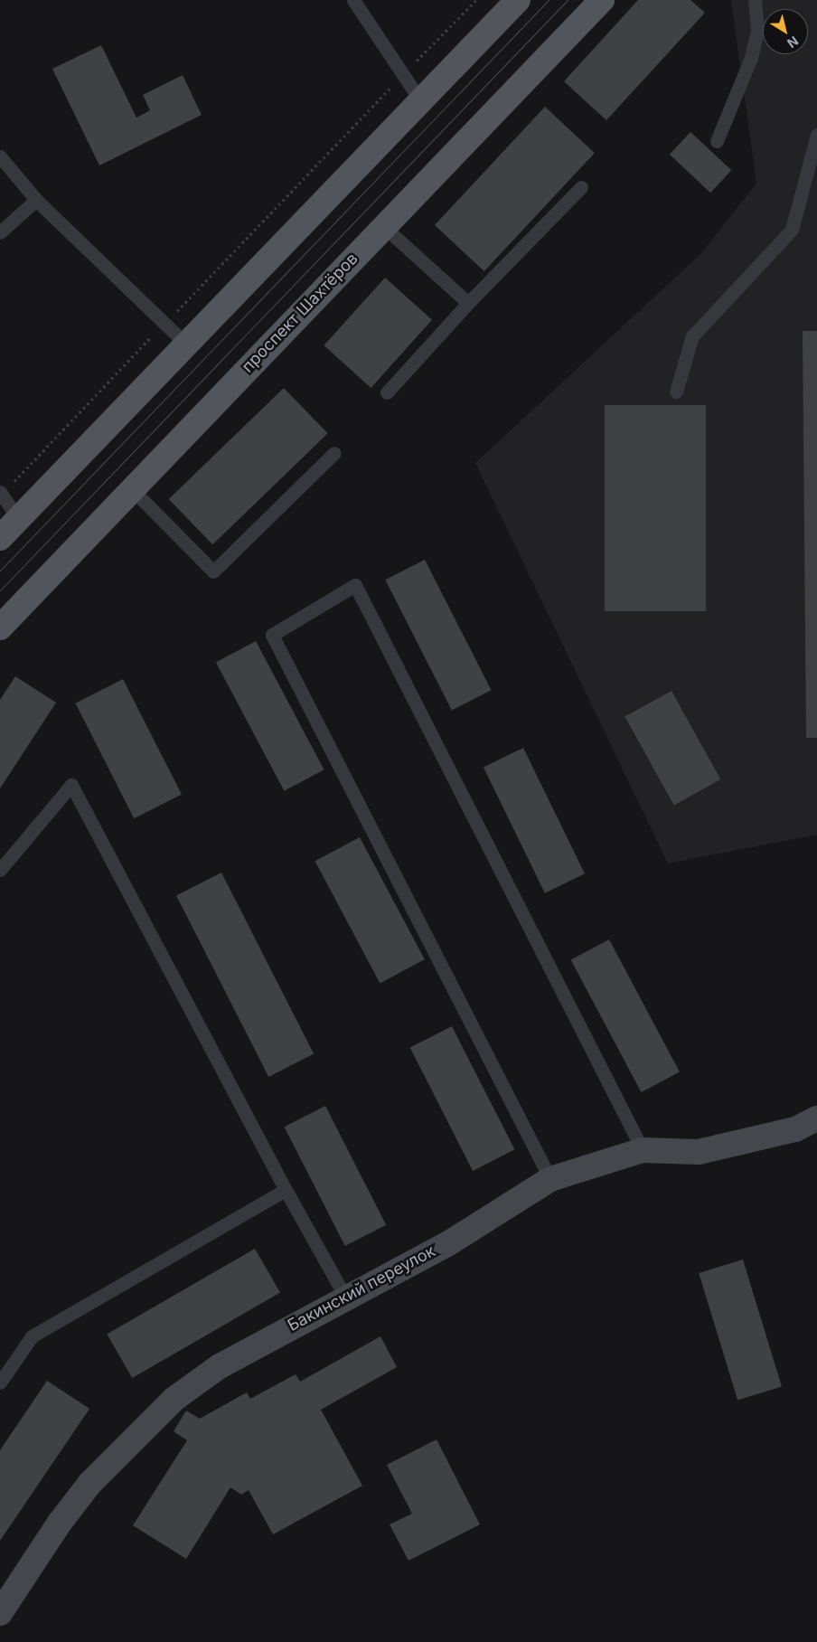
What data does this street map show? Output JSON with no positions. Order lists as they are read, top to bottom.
{
  "streets": {
    "main road": ["проспект Шахтёров"],
    "street": ["Бакинский переулок"]
  },
  "north": "bottom right"
}
